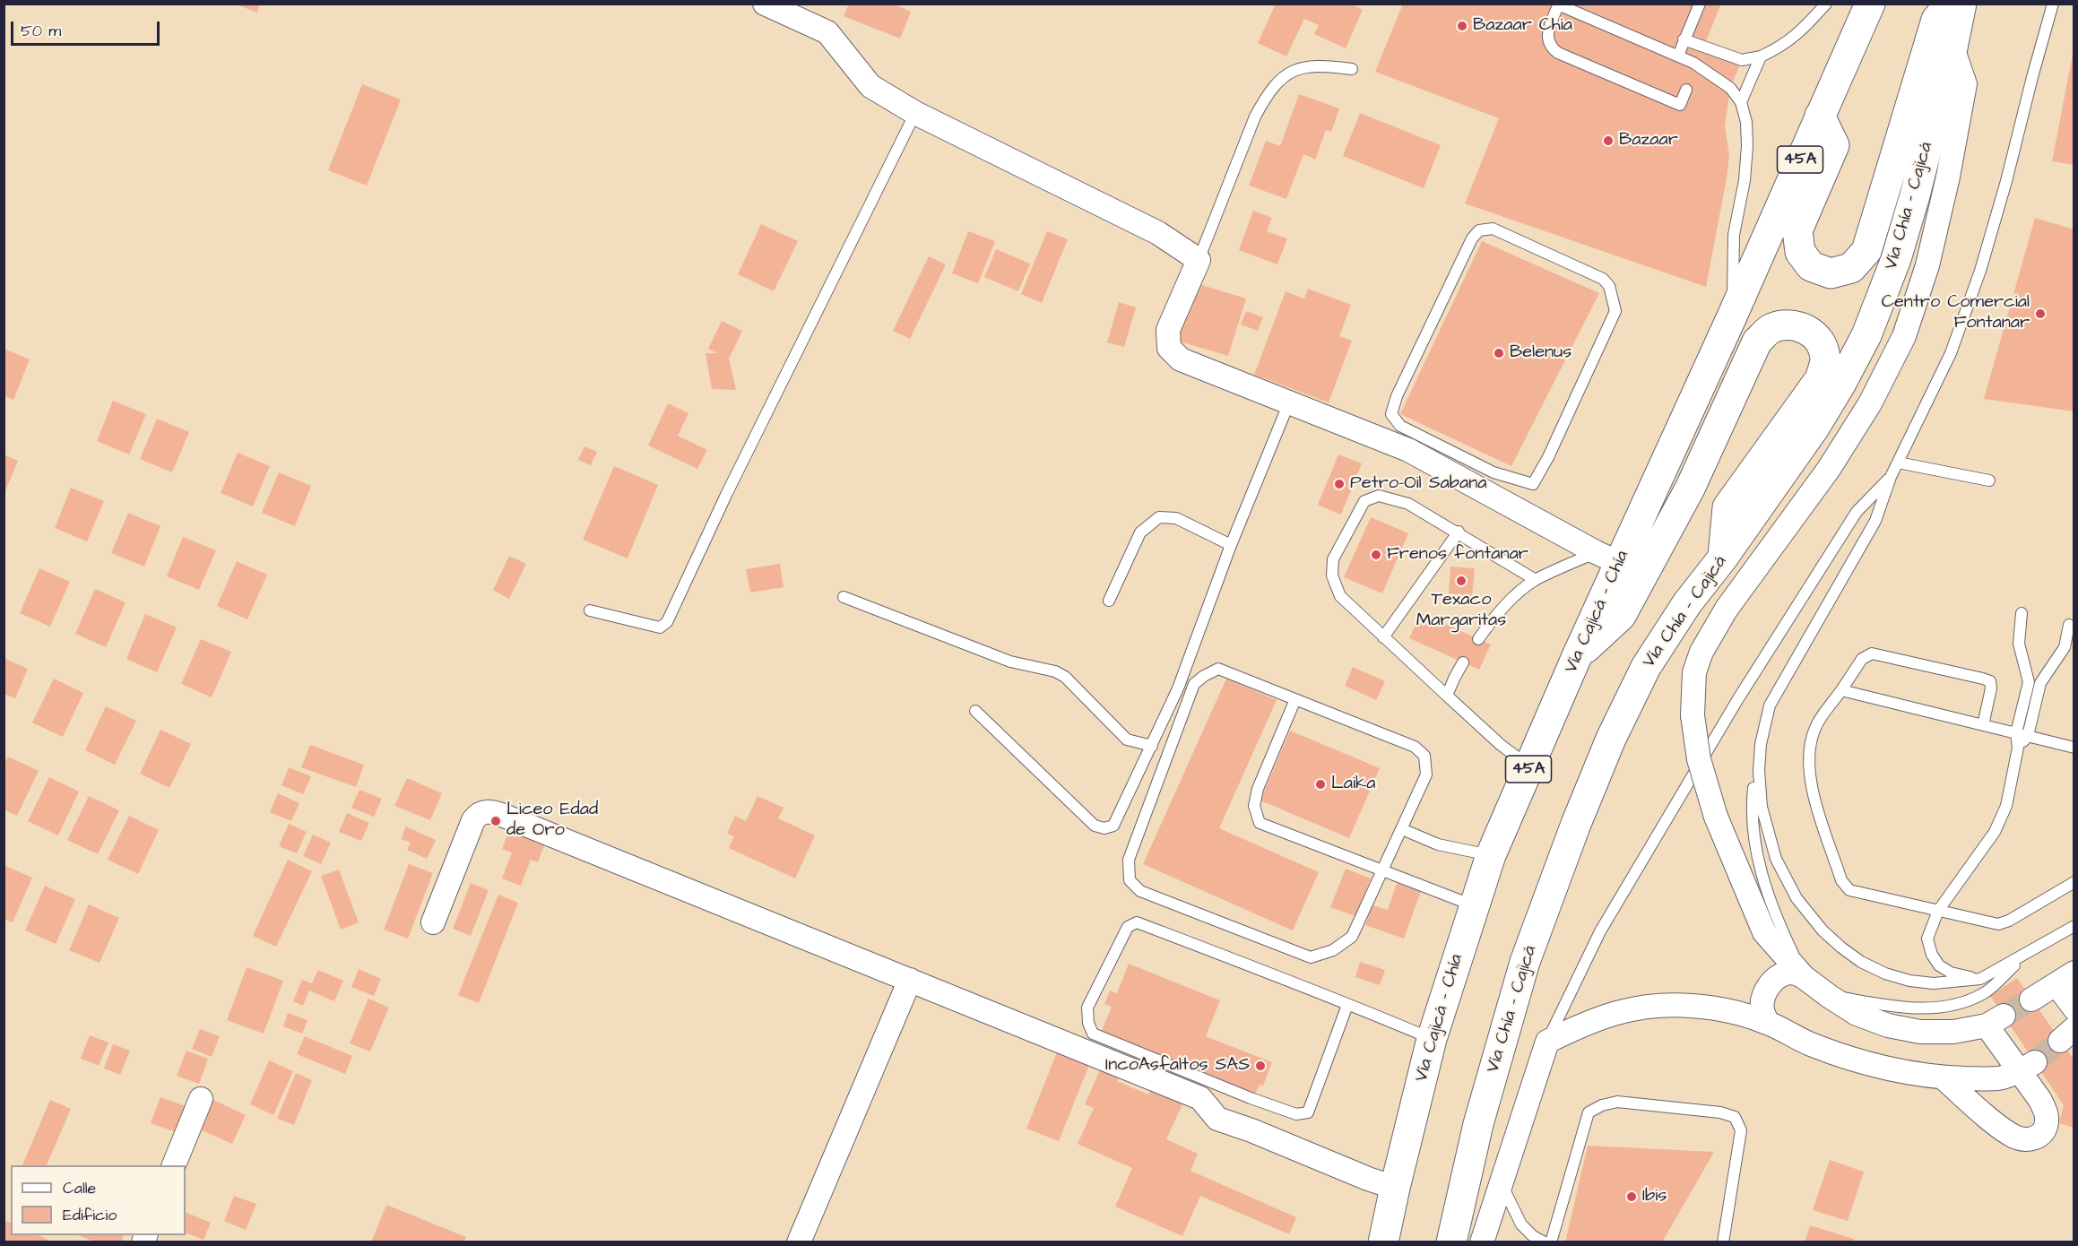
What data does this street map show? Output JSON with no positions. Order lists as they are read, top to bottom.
{
  "streets": {
    "highway": ["45A", "Vía Chía - Cajicá", "Vía Cajicá - Chía"]
  },
  "places": [
    "Bazaar Chia",
    "Bazaar",
    "Centro Comercial Fontanar",
    "Belenus",
    "Petro-Oil Sabana",
    "Frenos fontanar",
    "Texaco Margaritas",
    "Laika",
    "Liceo Edad de Oro",
    "IncoAsfaltos SAS",
    "Ibis"
  ],
  "legend": ["Calle", "Edificio"],
  "scale_bar": "50 m"
}
